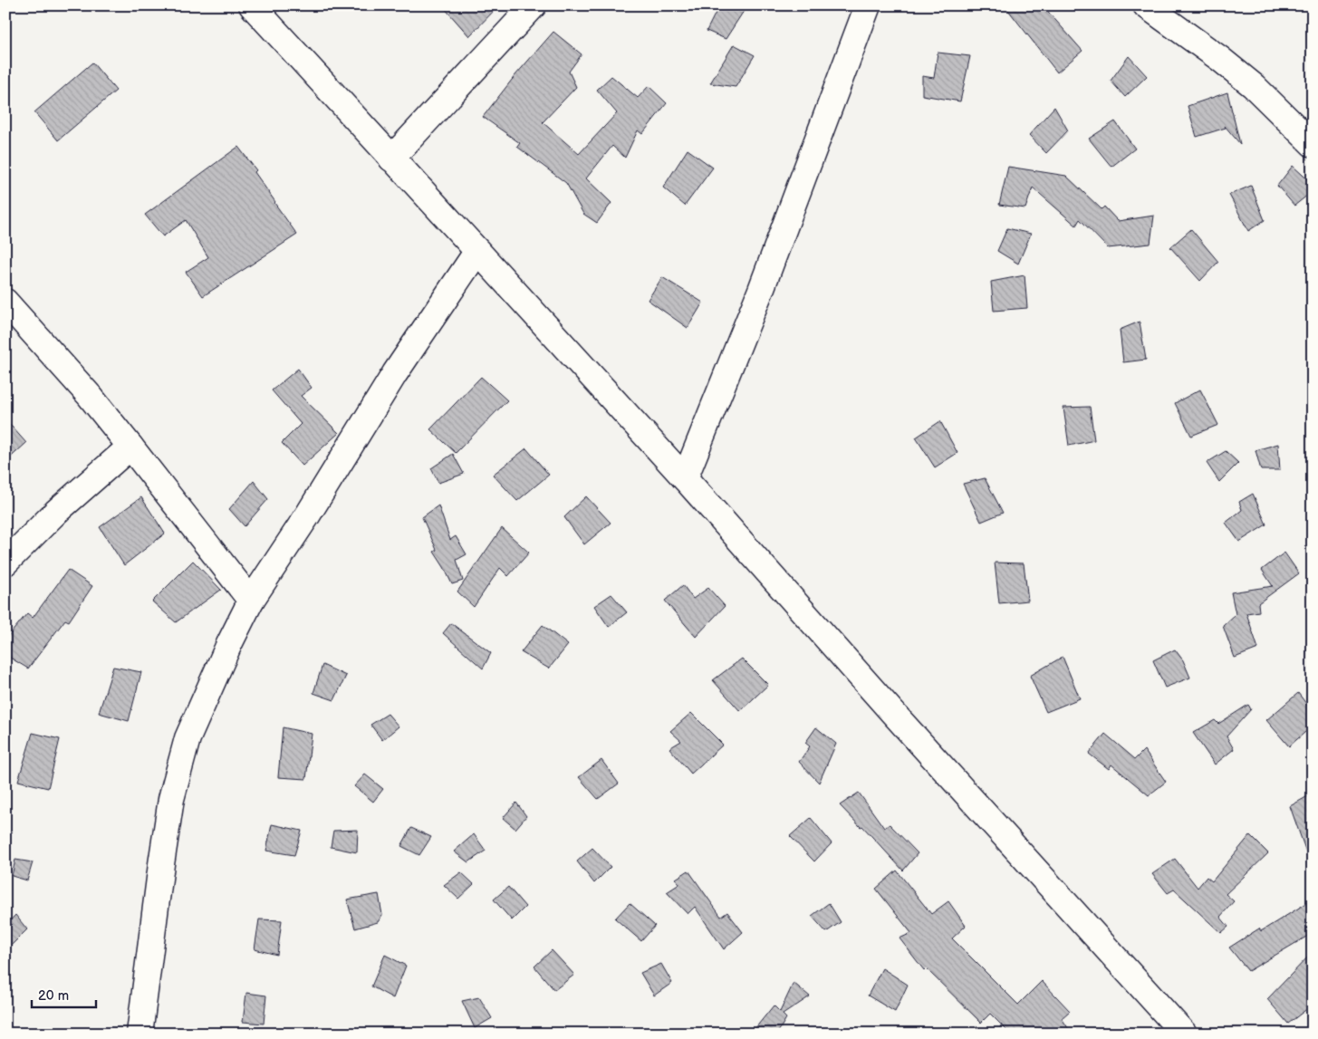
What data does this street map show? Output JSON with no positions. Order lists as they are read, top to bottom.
{
  "scale_bar": "20 m"
}
